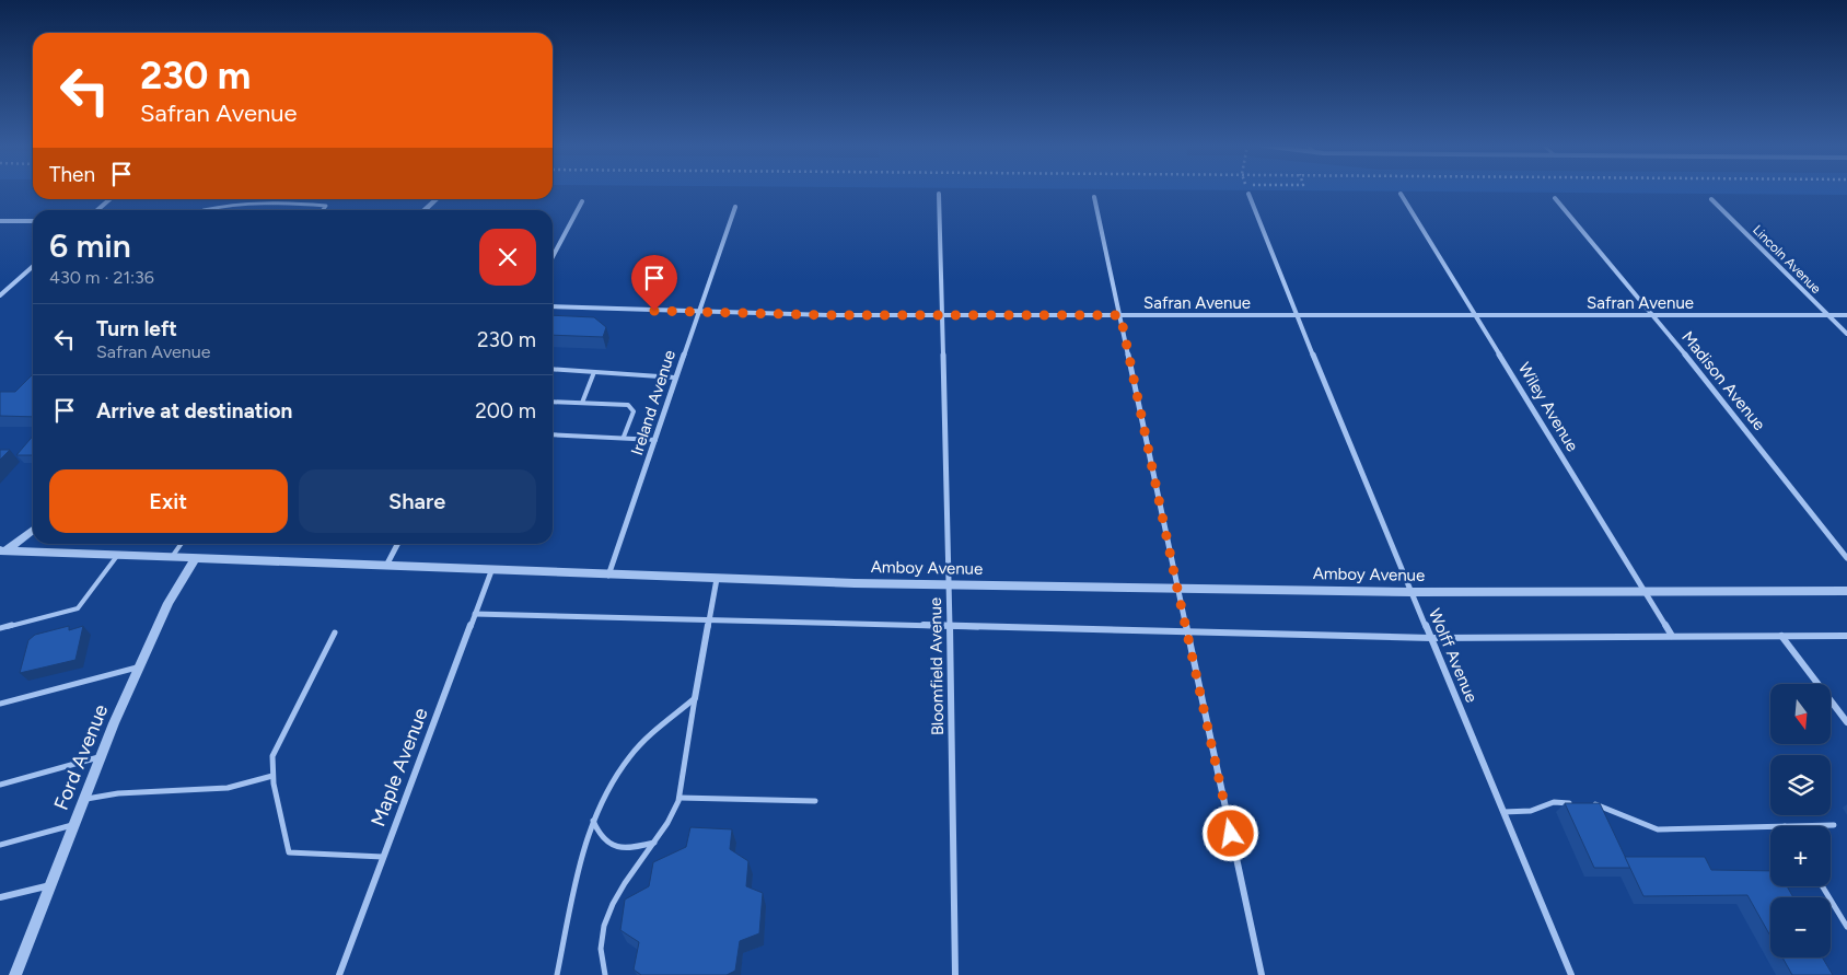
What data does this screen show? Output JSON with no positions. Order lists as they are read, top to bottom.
{
  "streets": {
    "street": [
      "Lincoln Avenue",
      "Safran Avenue",
      "Madison Avenue",
      "Ireland Avenue",
      "Wiley Avenue",
      "Amboy Avenue",
      "Wolff Avenue",
      "Bloomfield Avenue",
      "Ford Avenue",
      "Maple Avenue"
    ]
  },
  "crossings": [
    ["Lincoln Avenue", "Safran Avenue"],
    ["Safran Avenue", "Madison Avenue"],
    ["Safran Avenue", "Ireland Avenue"],
    ["Safran Avenue", "Wiley Avenue"],
    ["Safran Avenue", "Wolff Avenue"],
    ["Safran Avenue", "Bloomfield Avenue"],
    ["Ireland Avenue", "Amboy Avenue"],
    ["Wiley Avenue", "Amboy Avenue"],
    ["Amboy Avenue", "Wolff Avenue"],
    ["Amboy Avenue", "Bloomfield Avenue"],
    ["Amboy Avenue", "Ford Avenue"],
    ["Amboy Avenue", "Maple Avenue"]
  ],
  "north": "bottom",
  "page": {
    "turn": ["230 m", "Safran Avenue"],
    "then": "Then",
    "heading": ["6 min", "430 m · 21:36"],
    "list": [
      {
        "name": "Turn left",
        "note": "Safran Avenue",
        "value": "230 m"
      },
      {
        "name": "Arrive at destination",
        "value": "200 m"
      }
    ],
    "buttons": ["Exit", "Share"],
    "map_buttons": ["+", "−"]
  }
}
